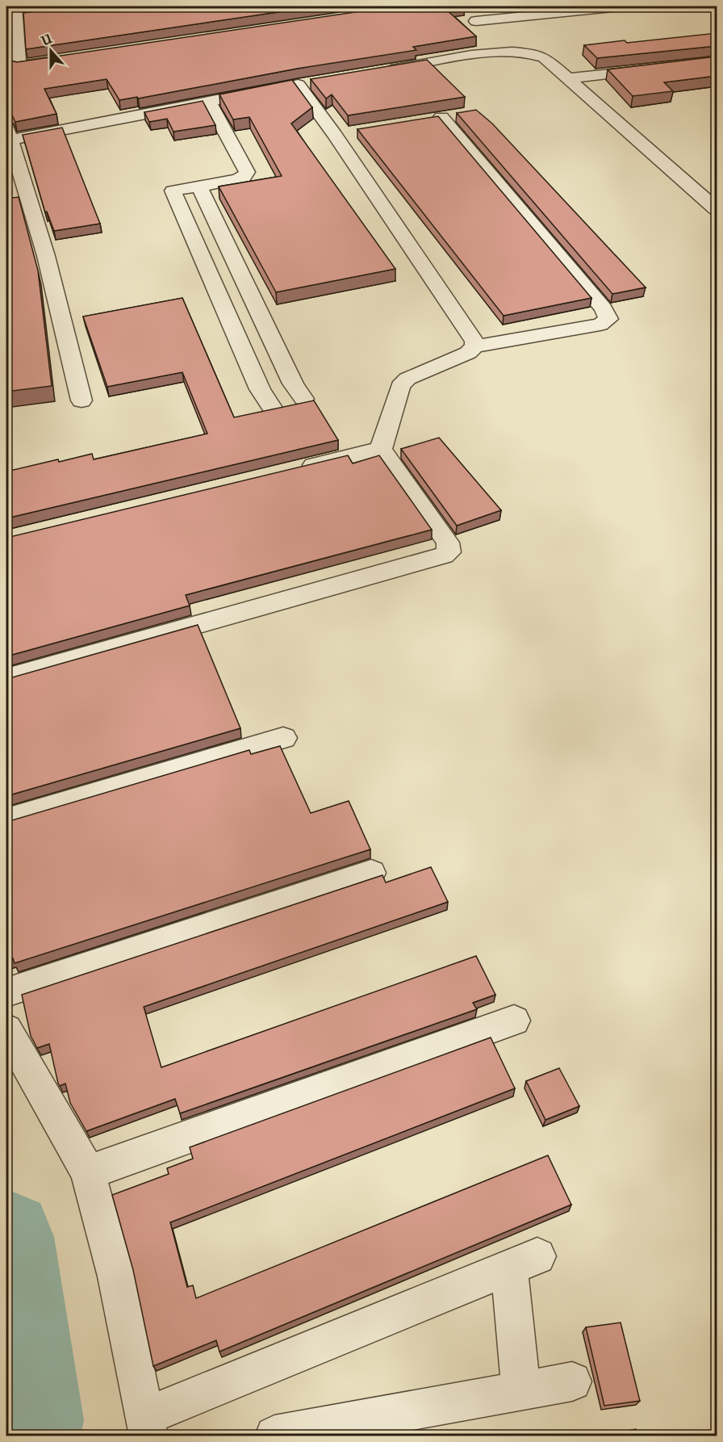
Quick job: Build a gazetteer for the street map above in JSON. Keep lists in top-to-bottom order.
{
  "north": "top"
}
